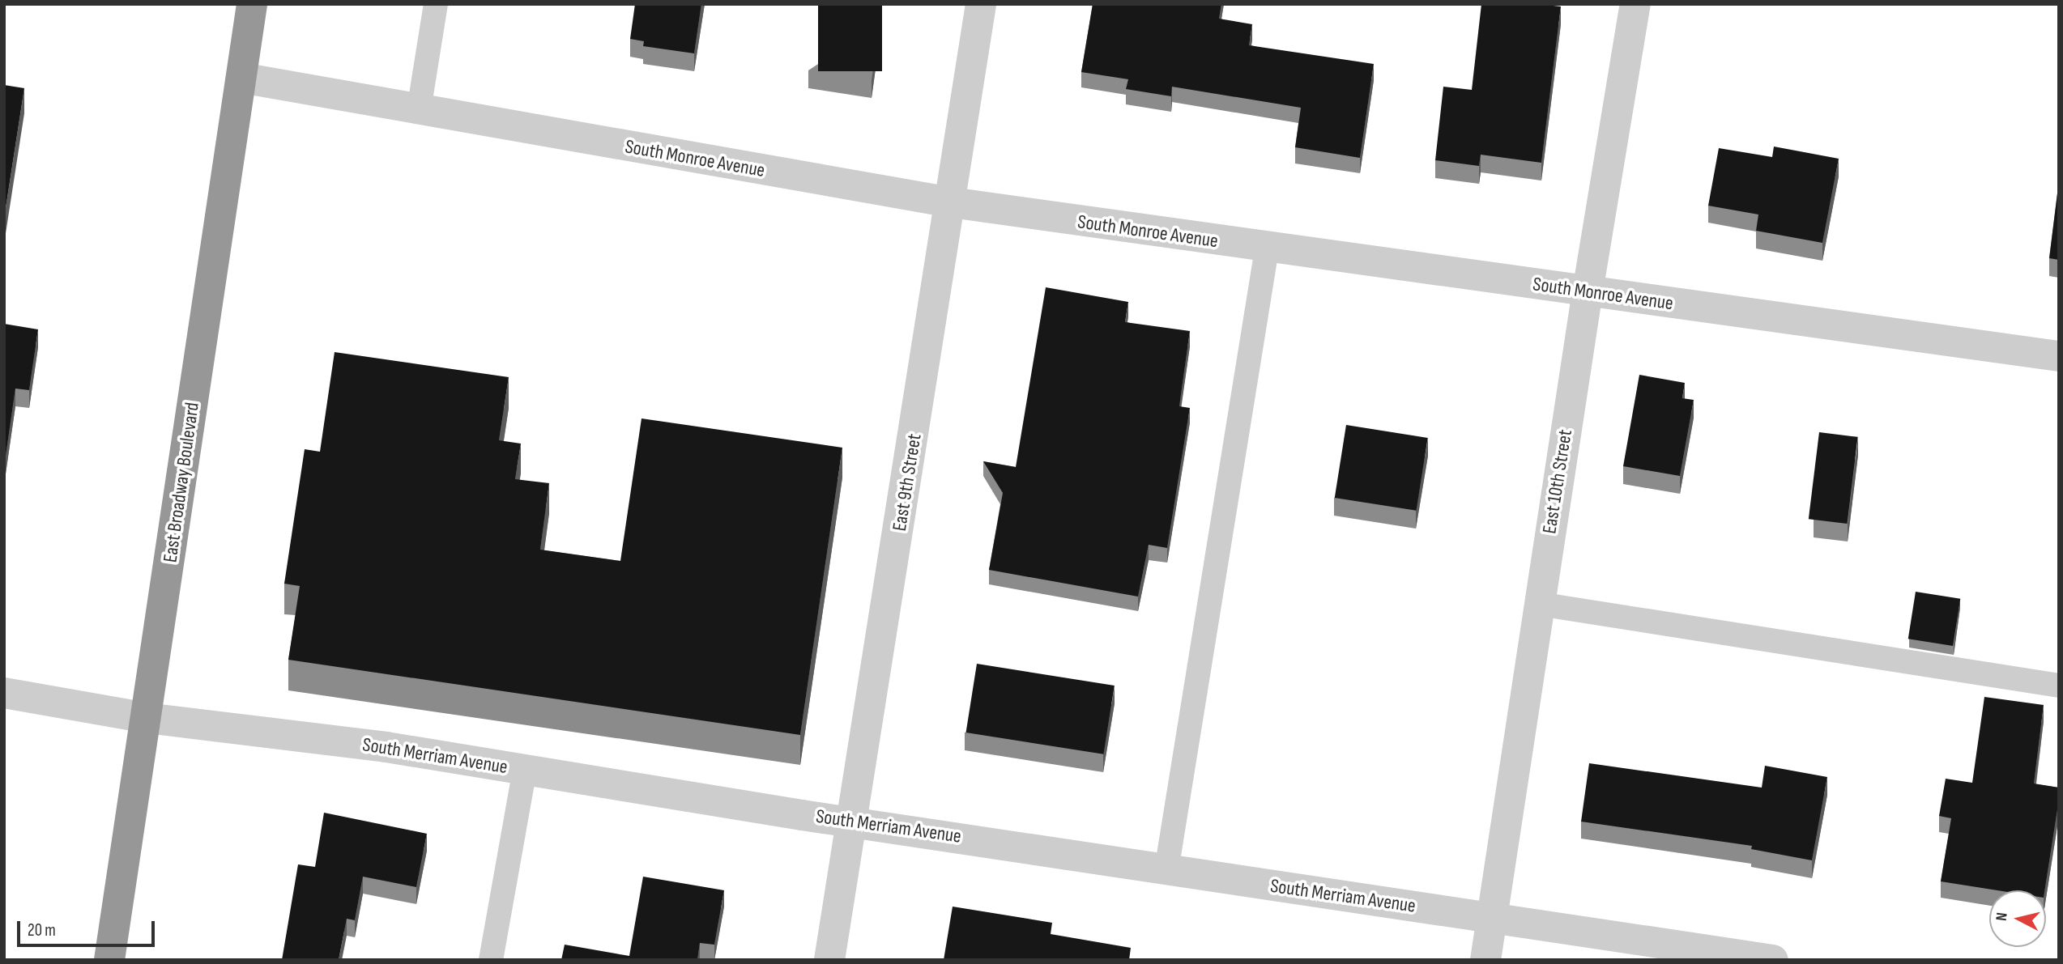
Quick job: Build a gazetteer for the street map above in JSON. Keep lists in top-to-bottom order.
{
  "streets": {
    "highway": ["East Broadway Boulevard"],
    "street": [
      "South Monroe Avenue",
      "East 10th Street",
      "East 9th Street",
      "South Merriam Avenue"
    ]
  },
  "crossings": [
    ["South Monroe Avenue", "East 10th Street"],
    ["South Monroe Avenue", "East Broadway Boulevard"],
    ["South Monroe Avenue", "East 9th Street"],
    ["East 10th Street", "South Merriam Avenue"],
    ["East Broadway Boulevard", "South Merriam Avenue"],
    ["East 9th Street", "South Merriam Avenue"]
  ],
  "scale_bar": "20 m",
  "north": "left"
}
